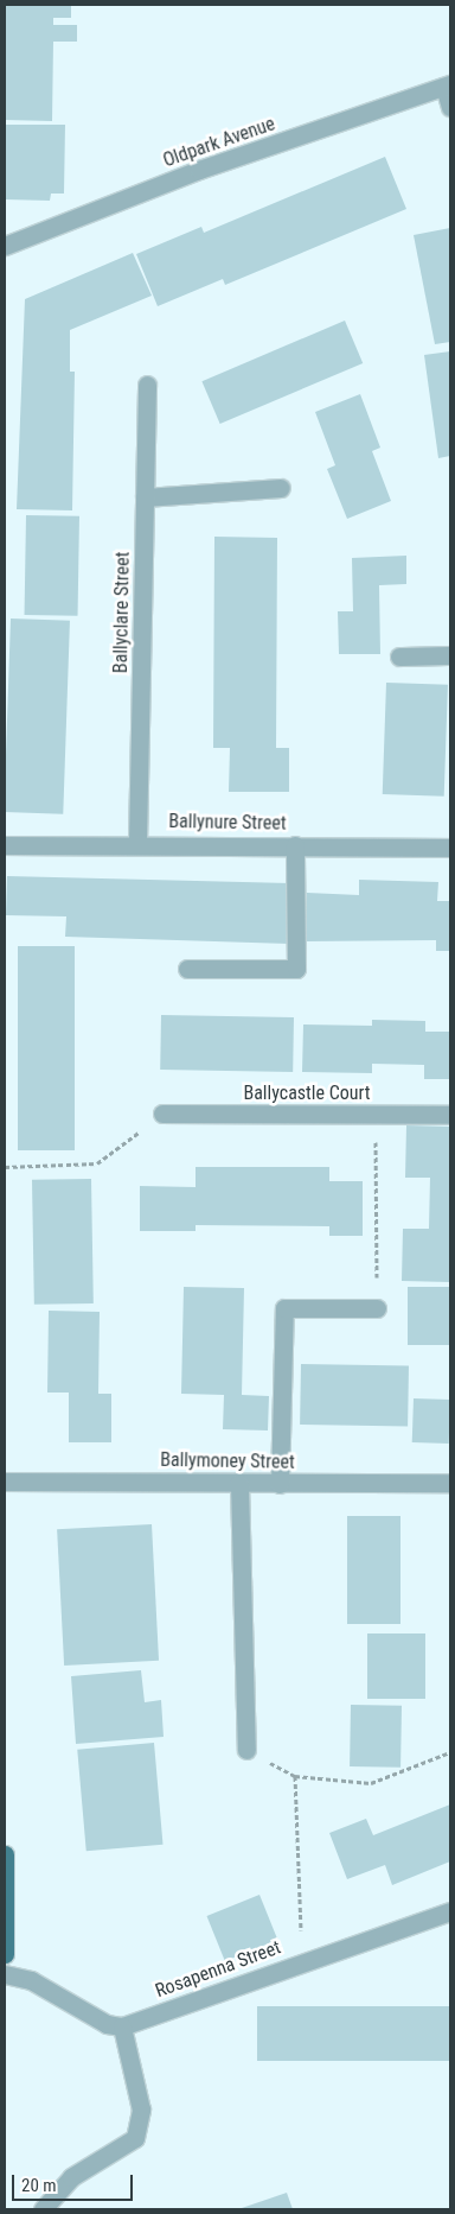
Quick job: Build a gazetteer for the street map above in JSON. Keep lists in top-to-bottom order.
{
  "streets": {
    "street": [
      "Oldpark Avenue",
      "Ballyclare Street",
      "Ballynure Street",
      "Ballycastle Court",
      "Ballymoney Street",
      "Rosapenna Street"
    ]
  },
  "crossings": [
    ["Ballyclare Street", "Ballynure Street"]
  ],
  "scale_bar": "20 m"
}
